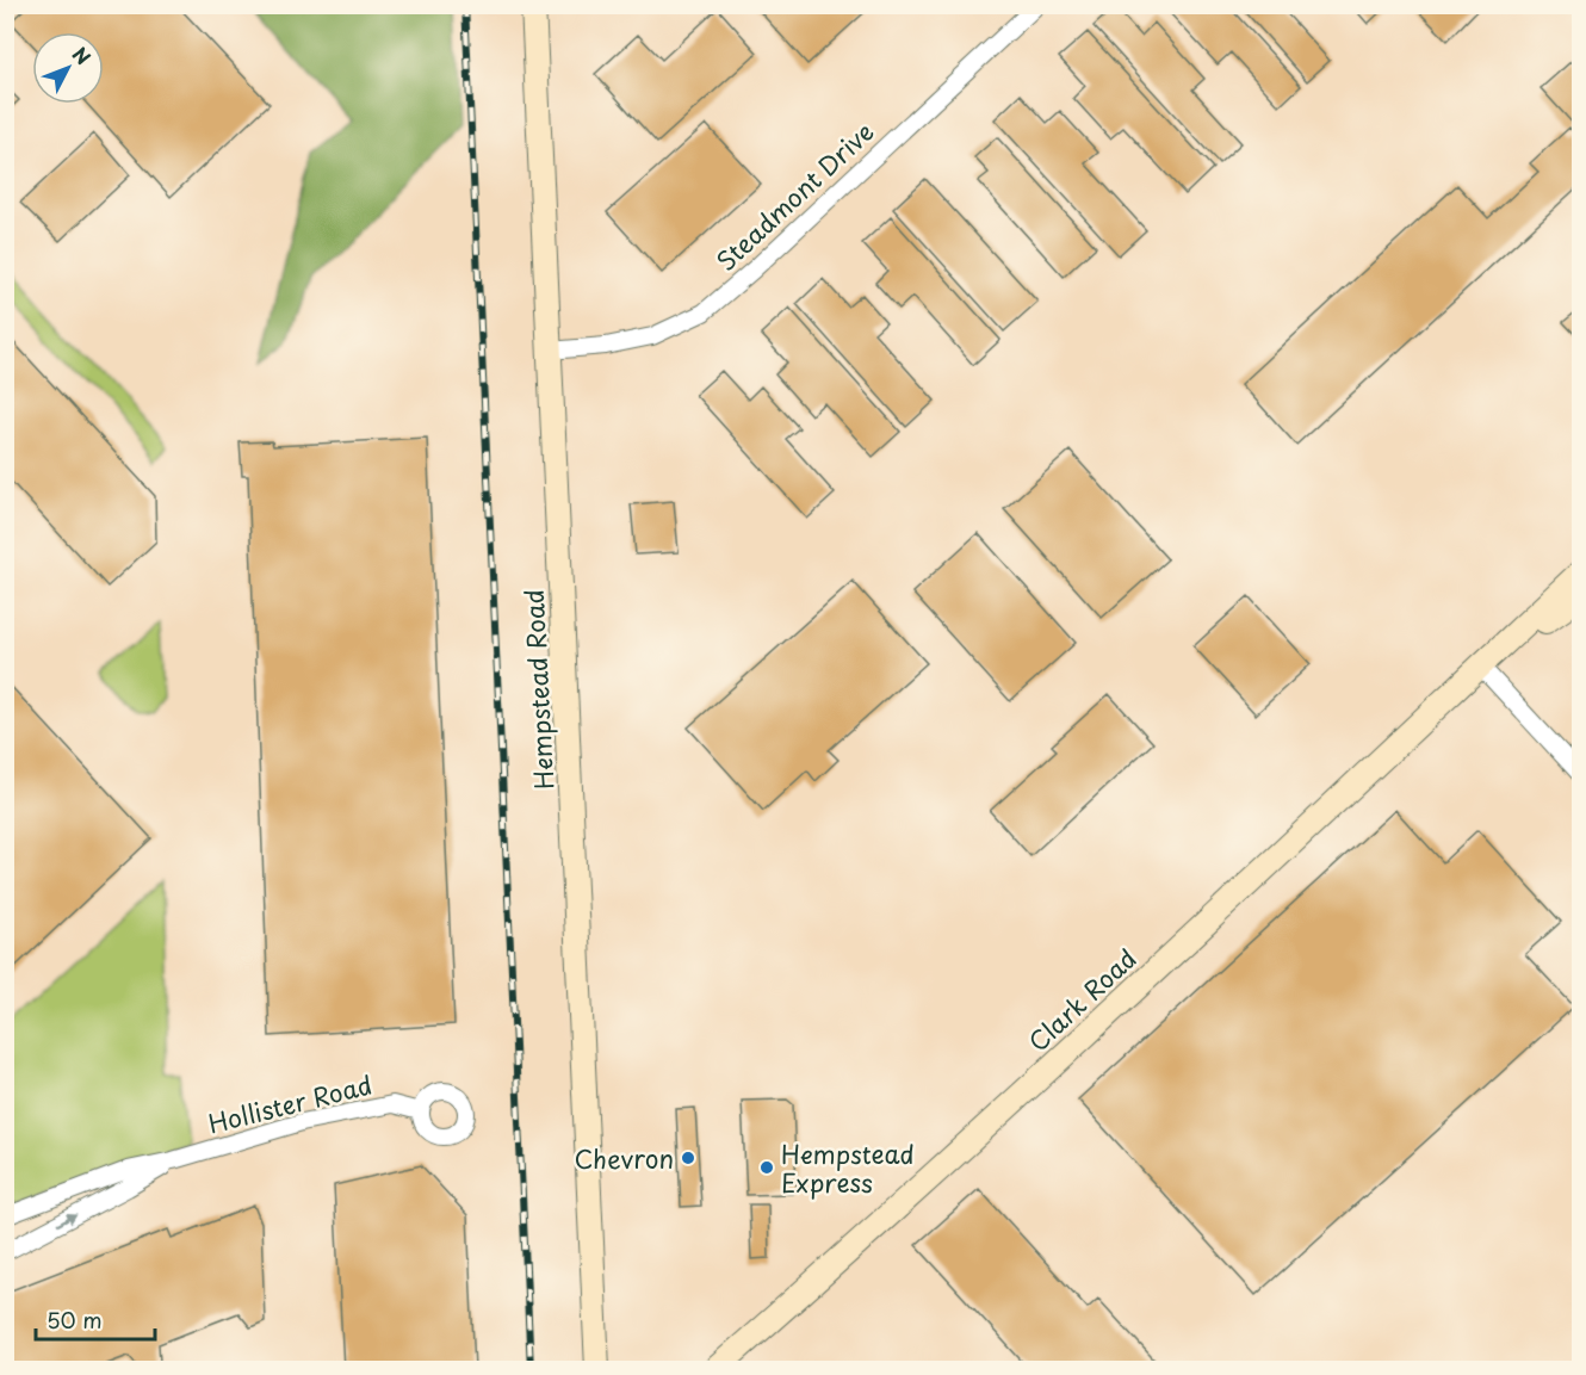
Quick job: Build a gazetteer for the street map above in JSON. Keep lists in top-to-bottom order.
{
  "streets": {
    "main road": ["Hempstead Road", "Clark Road"],
    "street": ["Steadmont Drive", "Hollister Road"]
  },
  "crossings": [
    ["Steadmont Drive", "Hempstead Road"]
  ],
  "places": ["Chevron", "Hempstead Express"],
  "scale_bar": "50 m",
  "north": "top right"
}
